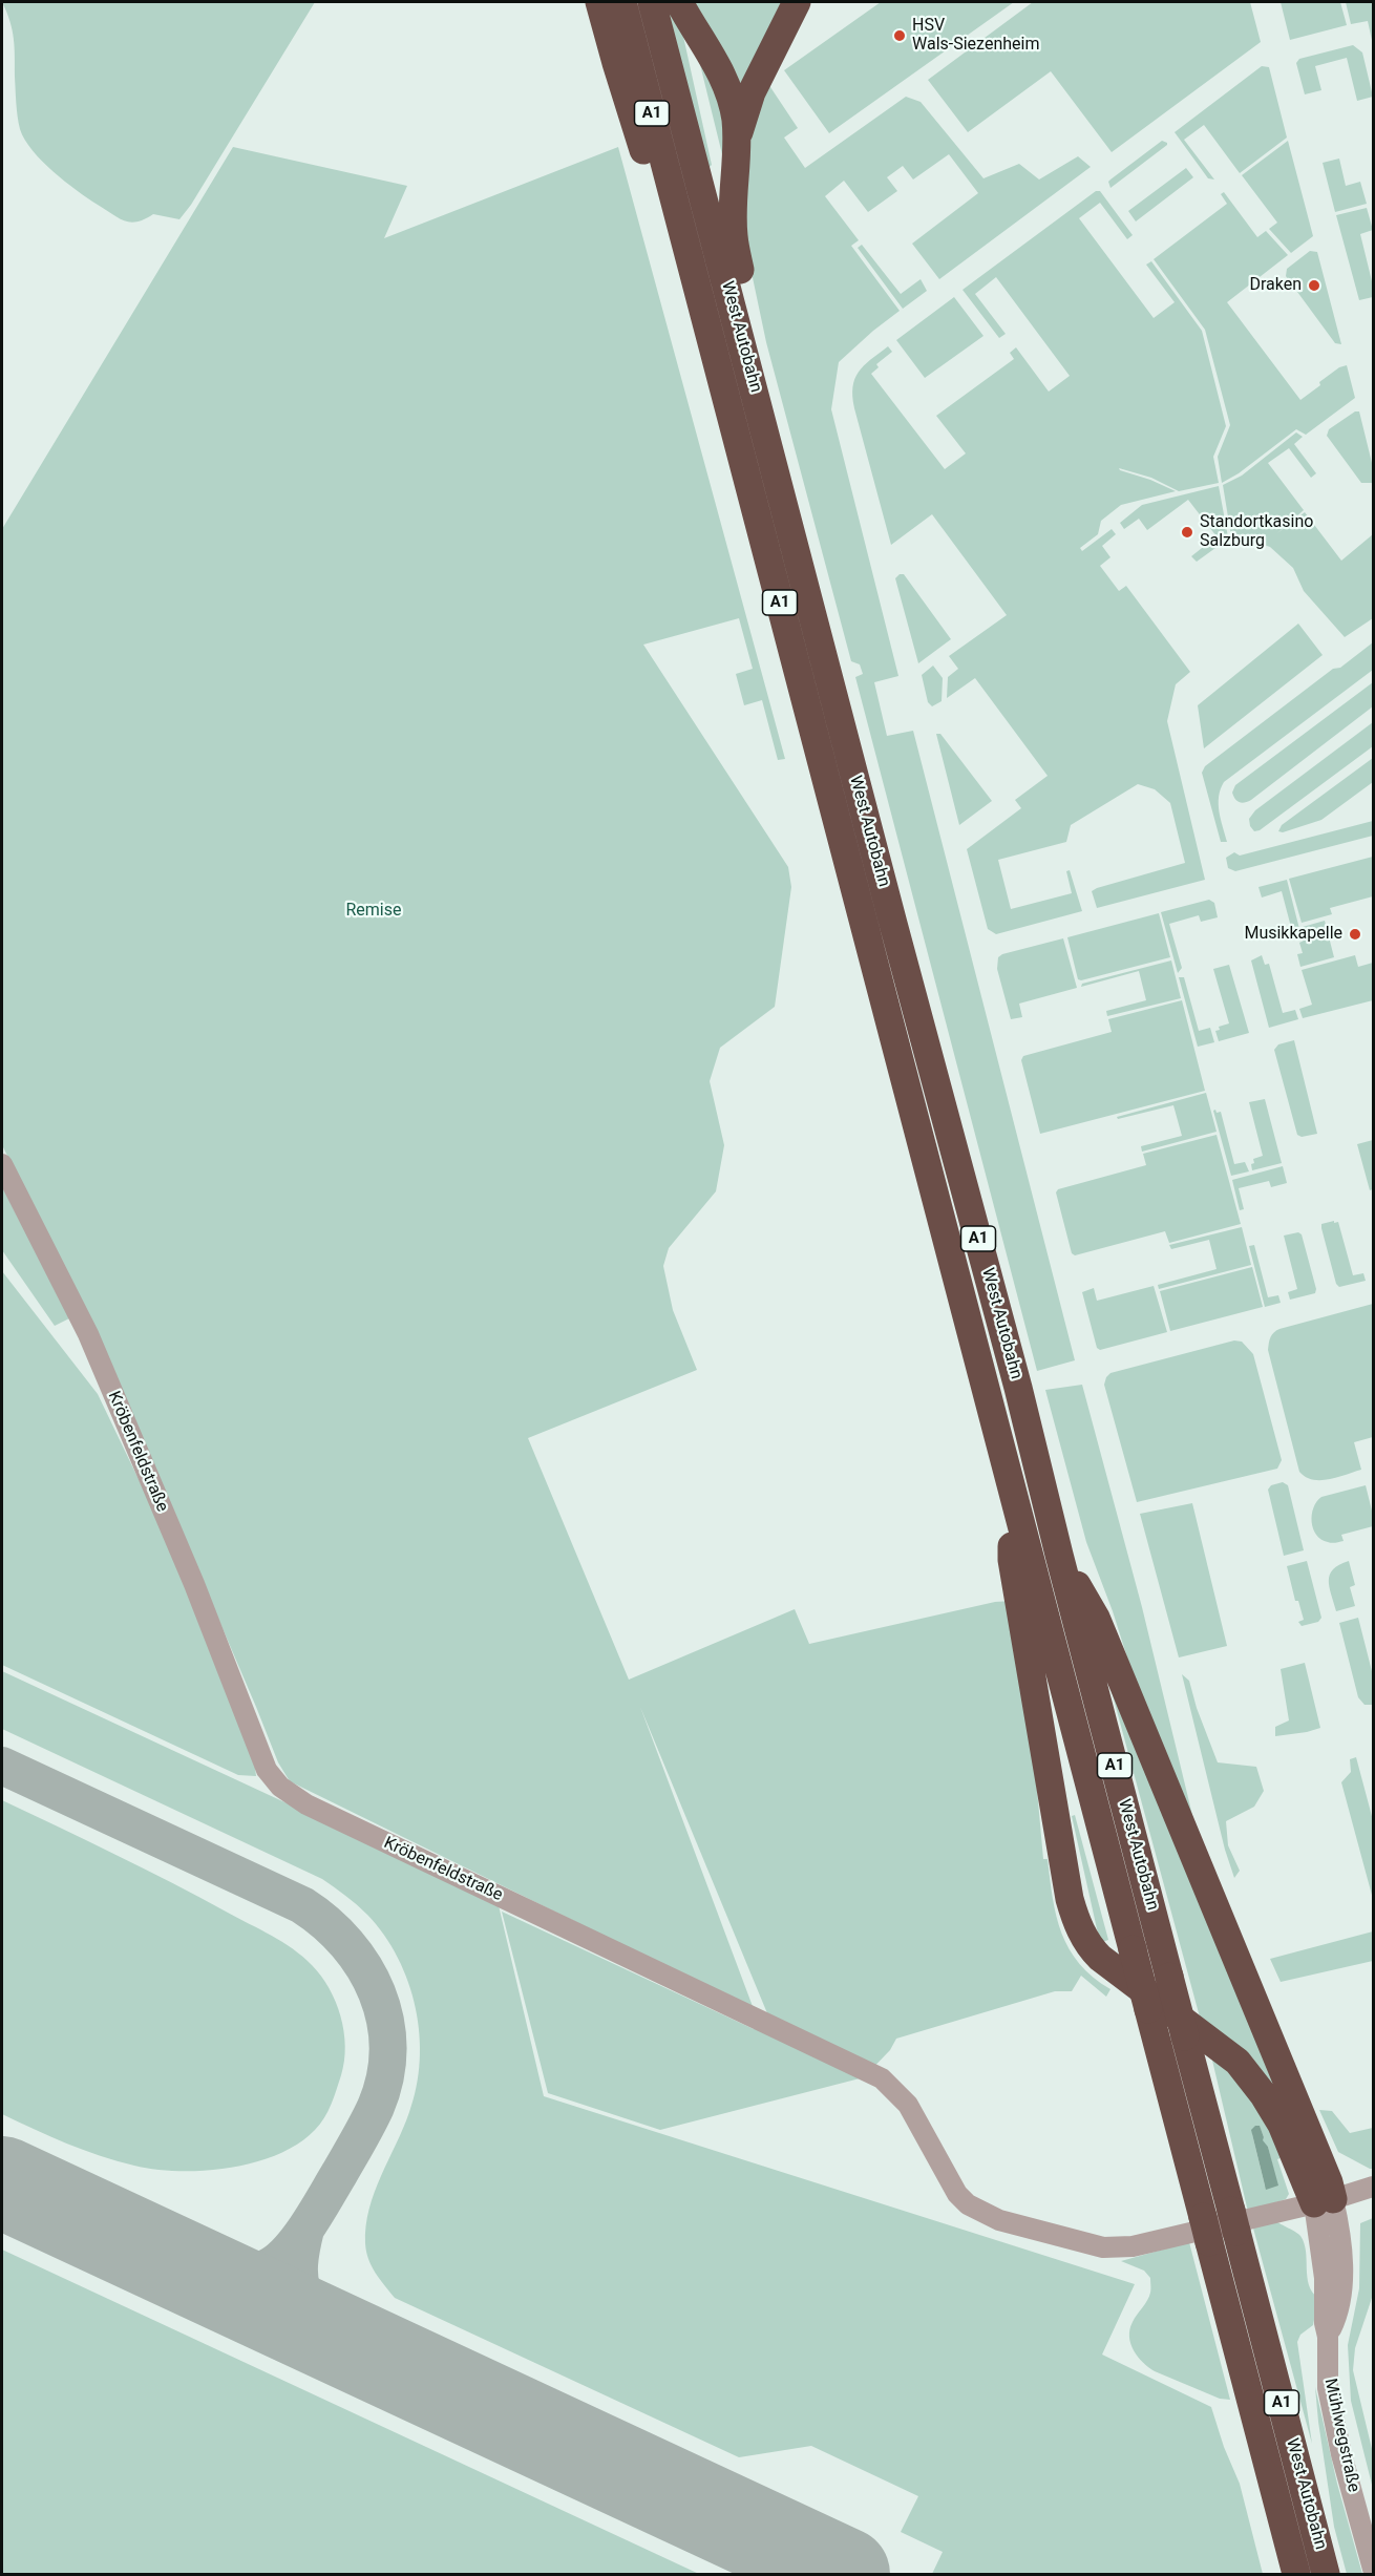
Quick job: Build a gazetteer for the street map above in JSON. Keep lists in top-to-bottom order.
{
  "streets": {
    "highway": ["A1", "West Autobahn"],
    "street": ["Kröbenfeldstraße", "Mühlwegstraße"]
  },
  "crossings": [
    ["West Autobahn", "Kröbenfeldstraße"]
  ],
  "parks": ["Remise"],
  "places": [
    "HSV Wals-Siezenheim",
    "Draken",
    "Standortkasino Salzburg",
    "Musikkapelle"
  ]
}
